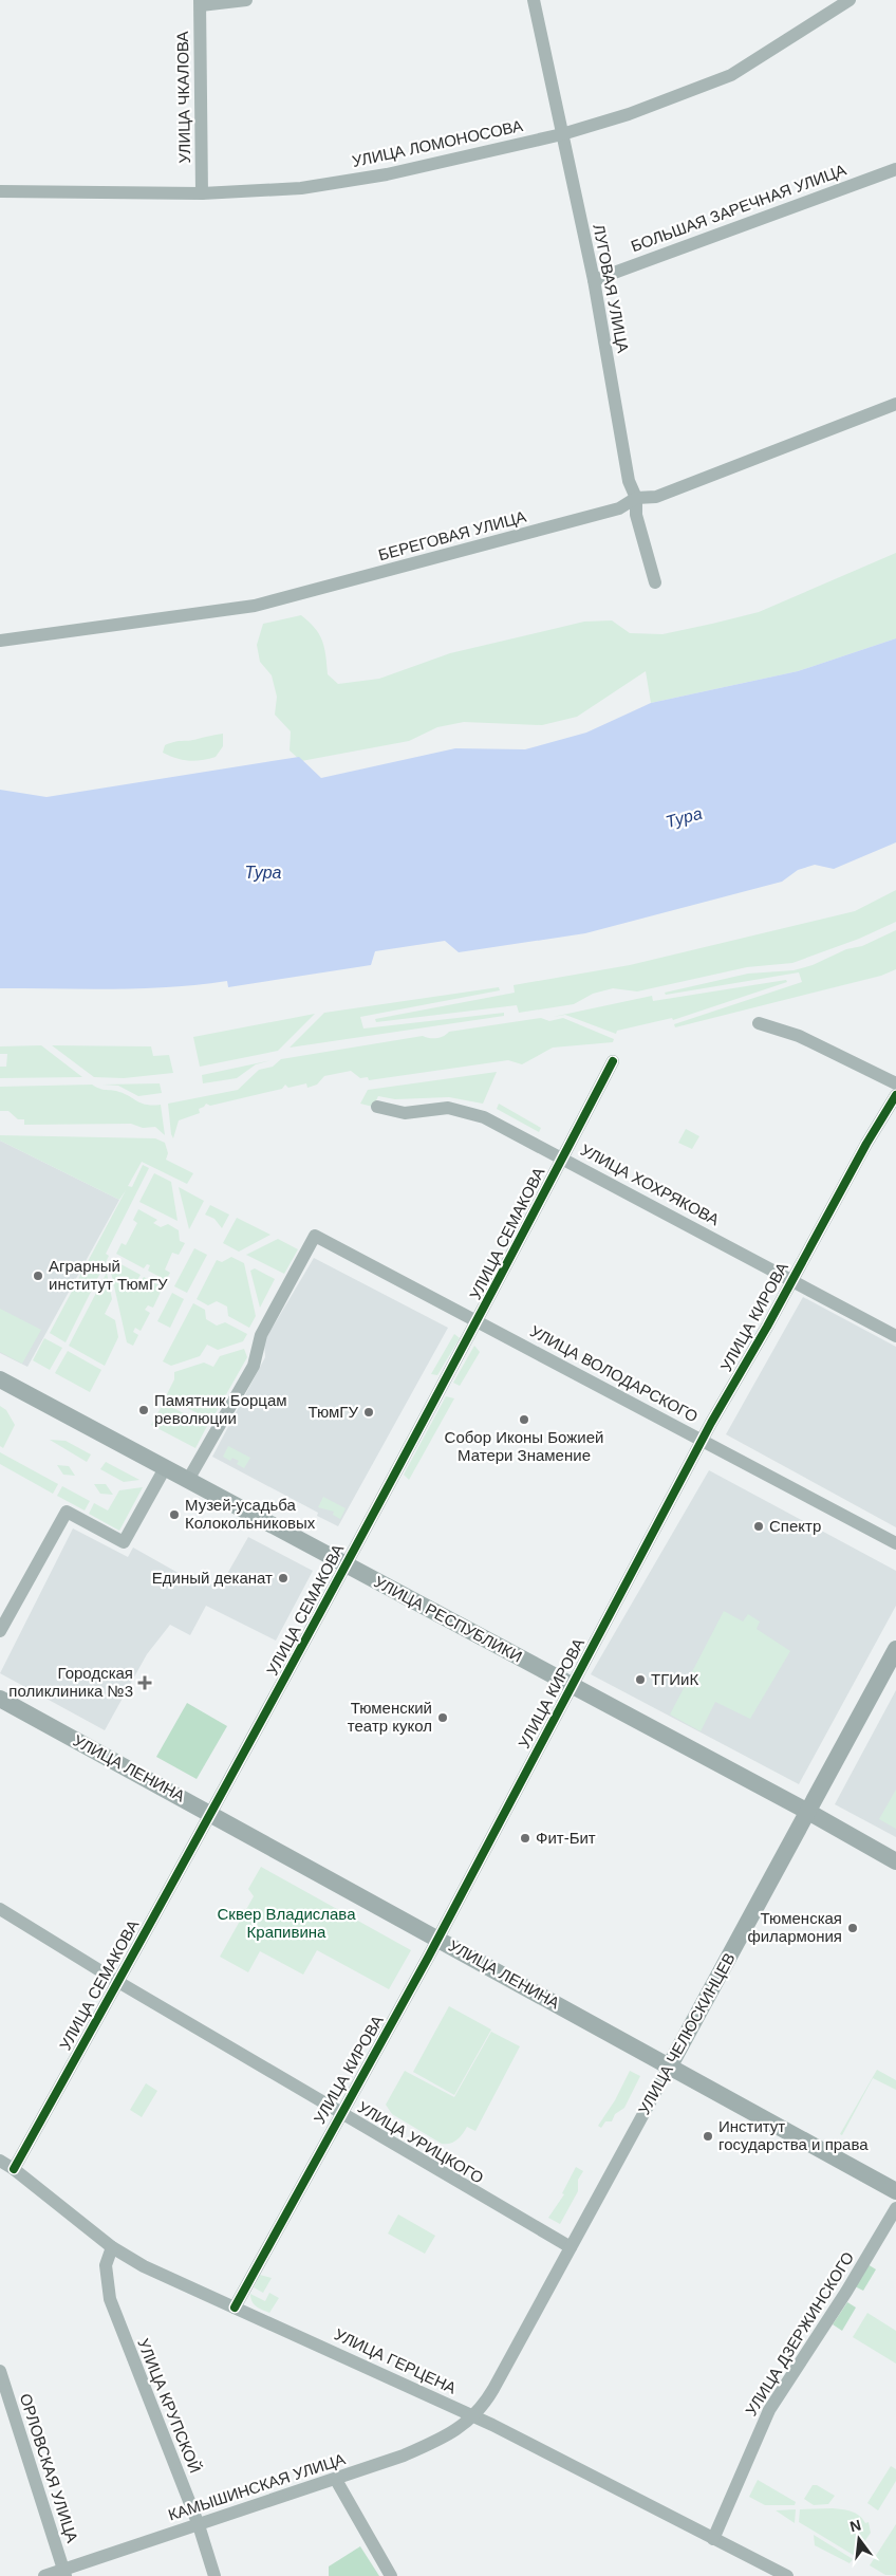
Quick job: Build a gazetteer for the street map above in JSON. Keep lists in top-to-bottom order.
{
  "streets": {
    "main road": ["УЛИЦА РЕСПУБЛИКИ", "УЛИЦА ЛЕНИНА", "УЛИЦА ЧЕЛЮСКИНЦЕВ"],
    "street": [
      "УЛИЦА ЧКАЛОВА",
      "УЛИЦА ЛОМОНОСОВА",
      "БОЛЬШАЯ ЗАРЕЧНАЯ УЛИЦА",
      "ЛУГОВАЯ УЛИЦА",
      "БЕРЕГОВАЯ УЛИЦА",
      "УЛИЦА ХОХРЯКОВА",
      "УЛИЦА СЕМАКОВА",
      "УЛИЦА КИРОВА",
      "УЛИЦА ВОЛОДАРСКОГО",
      "УЛИЦА УРИЦКОГО",
      "УЛИЦА ДЗЕРЖИНСКОГО",
      "УЛИЦА ГЕРЦЕНА",
      "УЛИЦА КРУПСКОЙ",
      "ОРЛОВСКАЯ УЛИЦА",
      "КАМЫШИНСКАЯ УЛИЦА"
    ]
  },
  "crossings": [
    ["УЛИЦА ЧКАЛОВА", "УЛИЦА ЛОМОНОСОВА"],
    ["УЛИЦА ЛОМОНОСОВА", "ЛУГОВАЯ УЛИЦА"],
    ["БОЛЬШАЯ ЗАРЕЧНАЯ УЛИЦА", "ЛУГОВАЯ УЛИЦА"],
    ["ЛУГОВАЯ УЛИЦА", "БЕРЕГОВАЯ УЛИЦА"],
    ["УЛИЦА ХОХРЯКОВА", "УЛИЦА СЕМАКОВА"],
    ["УЛИЦА ХОХРЯКОВА", "УЛИЦА КИРОВА"],
    ["УЛИЦА СЕМАКОВА", "УЛИЦА ВОЛОДАРСКОГО"],
    ["УЛИЦА СЕМАКОВА", "УЛИЦА РЕСПУБЛИКИ"],
    ["УЛИЦА СЕМАКОВА", "УЛИЦА ЛЕНИНА"],
    ["УЛИЦА СЕМАКОВА", "УЛИЦА УРИЦКОГО"],
    ["УЛИЦА СЕМАКОВА", "УЛИЦА ГЕРЦЕНА"],
    ["УЛИЦА КИРОВА", "УЛИЦА ВОЛОДАРСКОГО"],
    ["УЛИЦА КИРОВА", "УЛИЦА РЕСПУБЛИКИ"],
    ["УЛИЦА КИРОВА", "УЛИЦА ЛЕНИНА"],
    ["УЛИЦА КИРОВА", "УЛИЦА УРИЦКОГО"],
    ["УЛИЦА КИРОВА", "УЛИЦА ГЕРЦЕНА"],
    ["УЛИЦА ВОЛОДАРСКОГО", "УЛИЦА РЕСПУБЛИКИ"],
    ["УЛИЦА РЕСПУБЛИКИ", "УЛИЦА ЧЕЛЮСКИНЦЕВ"],
    ["УЛИЦА ЛЕНИНА", "УЛИЦА ЧЕЛЮСКИНЦЕВ"],
    ["УЛИЦА ЧЕЛЮСКИНЦЕВ", "УЛИЦА УРИЦКОГО"],
    ["УЛИЦА ЧЕЛЮСКИНЦЕВ", "УЛИЦА ГЕРЦЕНА"],
    ["УЛИЦА ЧЕЛЮСКИНЦЕВ", "КАМЫШИНСКАЯ УЛИЦА"],
    ["УЛИЦА ДЗЕРЖИНСКОГО", "УЛИЦА ГЕРЦЕНА"],
    ["УЛИЦА ГЕРЦЕНА", "УЛИЦА КРУПСКОЙ"],
    ["УЛИЦА ГЕРЦЕНА", "КАМЫШИНСКАЯ УЛИЦА"],
    ["УЛИЦА КРУПСКОЙ", "КАМЫШИНСКАЯ УЛИЦА"],
    ["ОРЛОВСКАЯ УЛИЦА", "КАМЫШИНСКАЯ УЛИЦА"]
  ],
  "water": ["Тура"],
  "parks": ["Сквер Владислава Крапивина"],
  "places": {
    "other": [
      "Аграрный институт ТюмГУ",
      "Памятник Борцам революции",
      "ТюмГУ",
      "Собор Иконы Божией Матери Знамение",
      "Музей-усадьба Колокольниковых",
      "Спектр",
      "Единый деканат",
      "ТГИиК",
      "Тюменский театр кукол",
      "Фит-Бит",
      "Тюменская филармония",
      "Институт государства и права"
    ],
    "health": ["Городская поликлиника №3"]
  },
  "north": "top"
}
